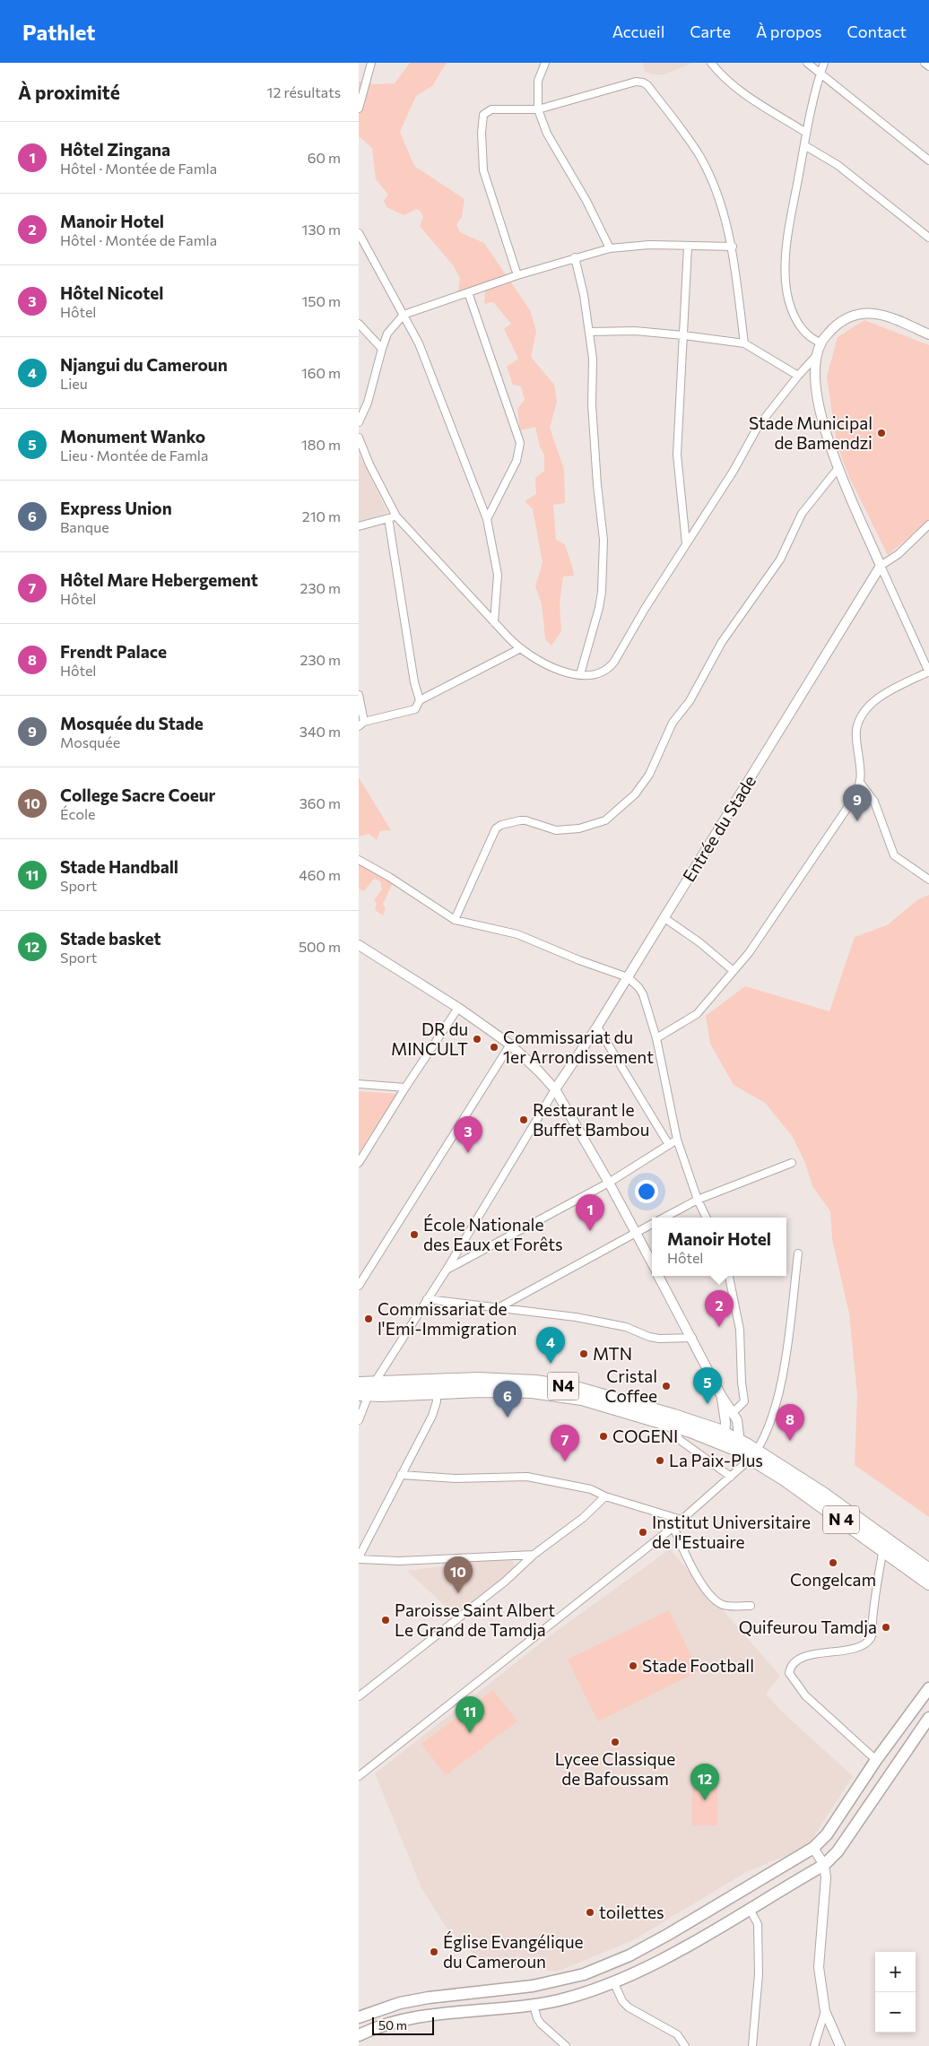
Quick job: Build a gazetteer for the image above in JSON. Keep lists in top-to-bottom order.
{
  "streets": {
    "highway": ["N4", "N 4"],
    "street": ["Entrée du Stade"]
  },
  "crossings": [
    ["N4", "N 4"]
  ],
  "places": [
    "Stade Municipal de Bamendzi",
    "DR du MINCULT",
    "Commissariat du 1er Arrondissement",
    "Restaurant le Buffet Bambou",
    "École Nationale des Eaux et Forêts",
    "Commissariat de l'Emi-Immigration",
    "MTN",
    "Cristal Coffee",
    "COGENI",
    "La Paix-Plus",
    "Institut Universitaire de l'Estuaire",
    "Congelcam",
    "Paroisse Saint Albert Le Grand de Tamdja",
    "Quifeurou Tamdja",
    "Stade Football",
    "Lycee Classique de Bafoussam",
    "toilettes",
    "Église Evangélique du Cameroun"
  ],
  "scale_bar": "50 m",
  "page": {
    "header": "Pathlet",
    "nav": [
      "Accueil",
      "Carte",
      "À propos",
      "Contact"
    ],
    "heading": ["À proximité", "12 résultats"],
    "list": [
      {
        "mark": "1",
        "name": "Hôtel Zingana",
        "note": "Hôtel · Montée de Famla",
        "value": "60 m"
      },
      {
        "mark": "2",
        "name": "Manoir Hotel",
        "note": "Hôtel · Montée de Famla",
        "value": "130 m"
      },
      {
        "mark": "3",
        "name": "Hôtel Nicotel",
        "note": "Hôtel",
        "value": "150 m"
      },
      {
        "mark": "4",
        "name": "Njangui du Cameroun",
        "note": "Lieu",
        "value": "160 m"
      },
      {
        "mark": "5",
        "name": "Monument Wanko",
        "note": "Lieu · Montée de Famla",
        "value": "180 m"
      },
      {
        "mark": "6",
        "name": "Express Union",
        "note": "Banque",
        "value": "210 m"
      },
      {
        "mark": "7",
        "name": "Hôtel Mare Hebergement",
        "note": "Hôtel",
        "value": "230 m"
      },
      {
        "mark": "8",
        "name": "Frendt Palace",
        "note": "Hôtel",
        "value": "230 m"
      },
      {
        "mark": "9",
        "name": "Mosquée du Stade",
        "note": "Mosquée",
        "value": "340 m"
      },
      {
        "mark": "10",
        "name": "College Sacre Coeur",
        "note": "École",
        "value": "360 m"
      },
      {
        "mark": "11",
        "name": "Stade Handball",
        "note": "Sport",
        "value": "460 m"
      },
      {
        "mark": "12",
        "name": "Stade basket",
        "note": "Sport",
        "value": "500 m"
      }
    ],
    "pins": [
      "9",
      "3",
      "1",
      "2",
      "4",
      "5",
      "6",
      "8",
      "7",
      "10",
      "11",
      "12"
    ],
    "popup": ["Manoir Hotel", "Hôtel"],
    "map_buttons": ["+", "−"],
    "scale": "50 m"
  }
}
